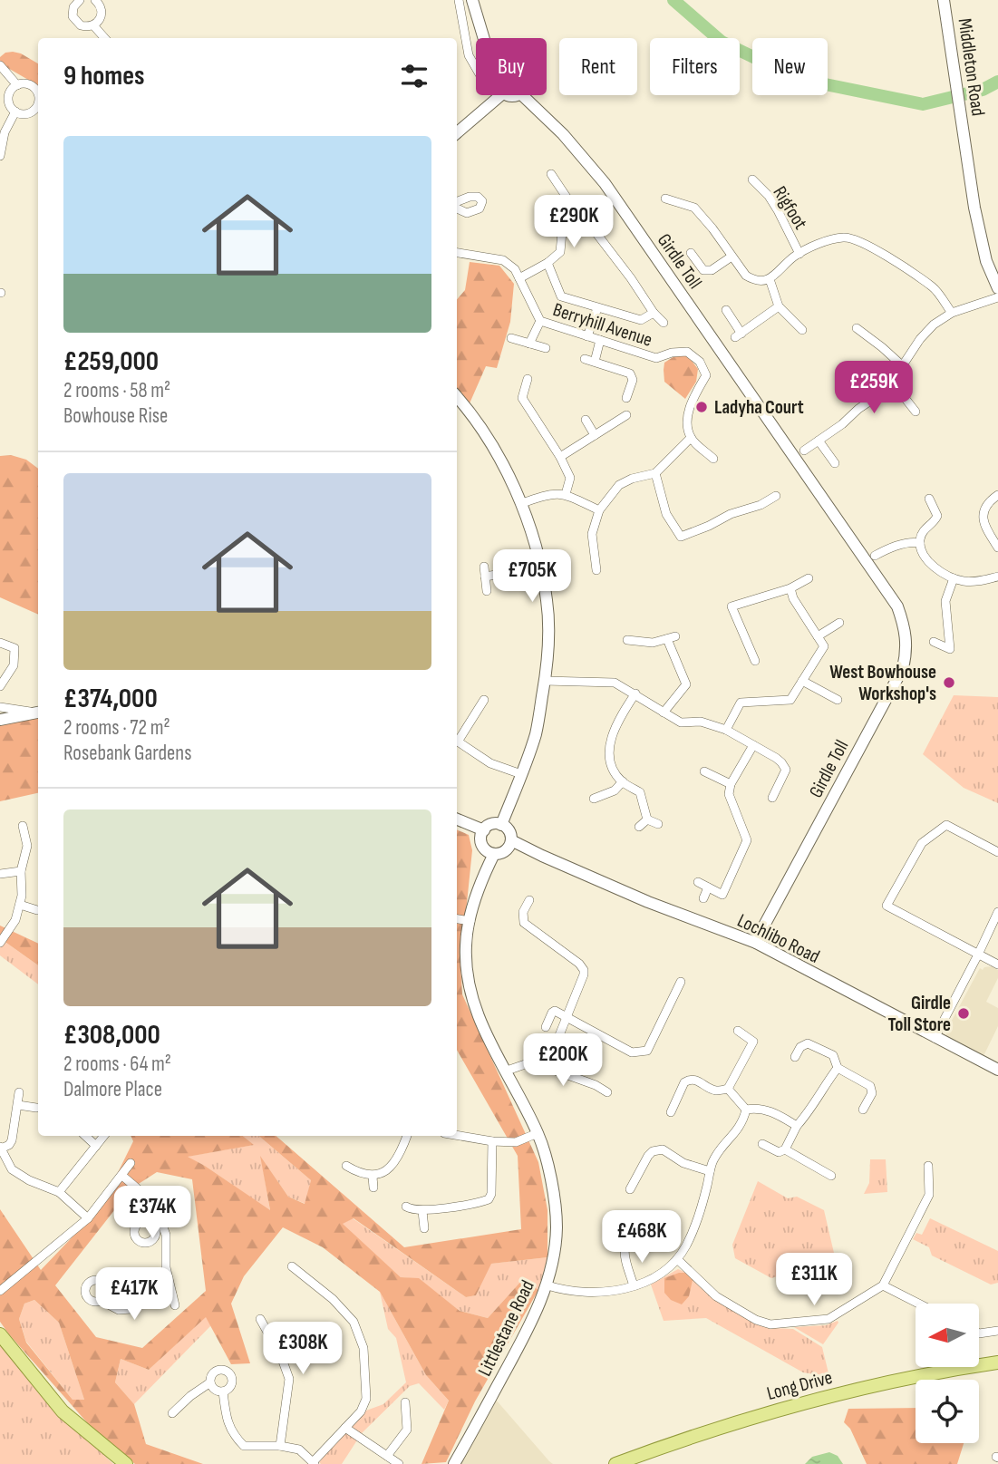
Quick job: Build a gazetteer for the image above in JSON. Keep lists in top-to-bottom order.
{
  "streets": {
    "main road": ["Long Drive"],
    "street": [
      "Middleton Road",
      "Rigfoot",
      "Girdle Toll",
      "Berryhill Avenue",
      "Lochlibo Road",
      "Littlestane Road"
    ]
  },
  "crossings": [
    ["Girdle Toll", "Lochlibo Road"],
    ["Lochlibo Road", "Littlestane Road"]
  ],
  "places": ["Ladyha Court", "West Bowhouse Workshop's", "Girdle Toll Store"],
  "north": "left",
  "page": {
    "chip": [
      "Buy",
      "Rent",
      "Filters",
      "New"
    ],
    "heading": "9 homes",
    "list": [
      {
        "name": "£259,000",
        "note": "2 rooms · 58 m² · Bowhouse Rise"
      },
      {
        "name": "£374,000",
        "note": "2 rooms · 72 m² · Rosebank Gardens"
      },
      {
        "name": "£308,000",
        "note": "2 rooms · 64 m² · Dalmore Place"
      }
    ],
    "price": [
      "£290K",
      "£259K",
      "£705K",
      "£200K",
      "£374K",
      "£468K",
      "£311K",
      "£417K",
      "£308K"
    ]
  }
}
